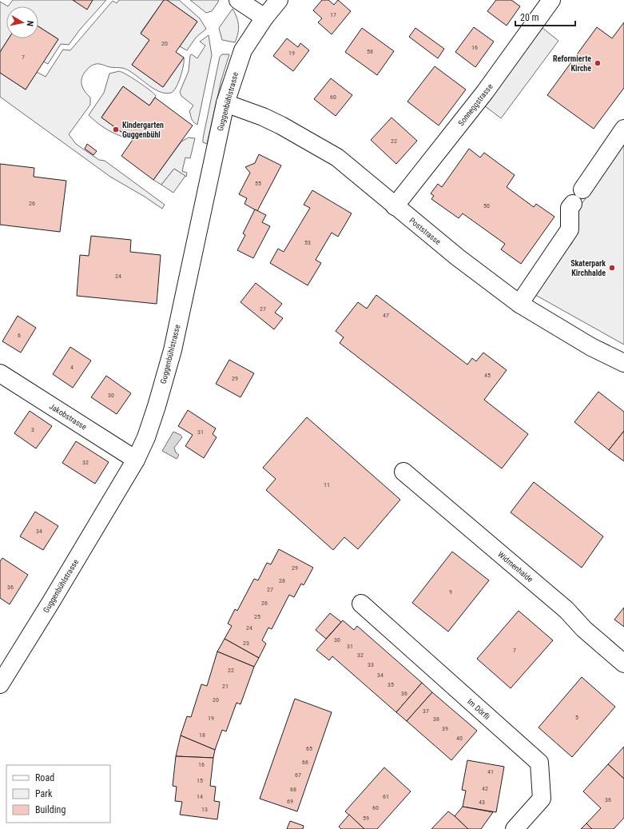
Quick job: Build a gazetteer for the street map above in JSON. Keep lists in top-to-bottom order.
{
  "streets": {
    "street": [
      "Guggenbühlstrasse",
      "Sonneggstrasse",
      "Poststrasse",
      "Jakobstrasse",
      "Widmenhalde",
      "Im Dörfli"
    ]
  },
  "crossings": [
    ["Guggenbühlstrasse", "Poststrasse"],
    ["Guggenbühlstrasse", "Jakobstrasse"],
    ["Sonneggstrasse", "Poststrasse"]
  ],
  "places": ["Reformierte Kirche", "Kindergarten Guggenbühl", "Skaterpark Kirchhalde"],
  "house_numbers": [
    "17",
    "20",
    "16",
    "58",
    "19",
    "7",
    "60",
    "22",
    "55",
    "26",
    "50",
    "53",
    "24",
    "27",
    "47",
    "6",
    "4",
    "45",
    "29",
    "30",
    "3",
    "31",
    "32",
    "11",
    "34",
    "29",
    "28",
    "36",
    "27",
    "9",
    "26",
    "25",
    "24",
    "30",
    "23",
    "31",
    "7",
    "32",
    "33",
    "22",
    "34",
    "35",
    "21",
    "36",
    "20",
    "37",
    "5",
    "19",
    "38",
    "39",
    "18",
    "40",
    "65",
    "66",
    "16",
    "41",
    "67",
    "15",
    "42",
    "68",
    "14",
    "61",
    "36",
    "69",
    "43",
    "60",
    "13",
    "59"
  ],
  "legend": ["Road", "Park", "Building"],
  "scale_bar": "20 m",
  "north": "right"
}
